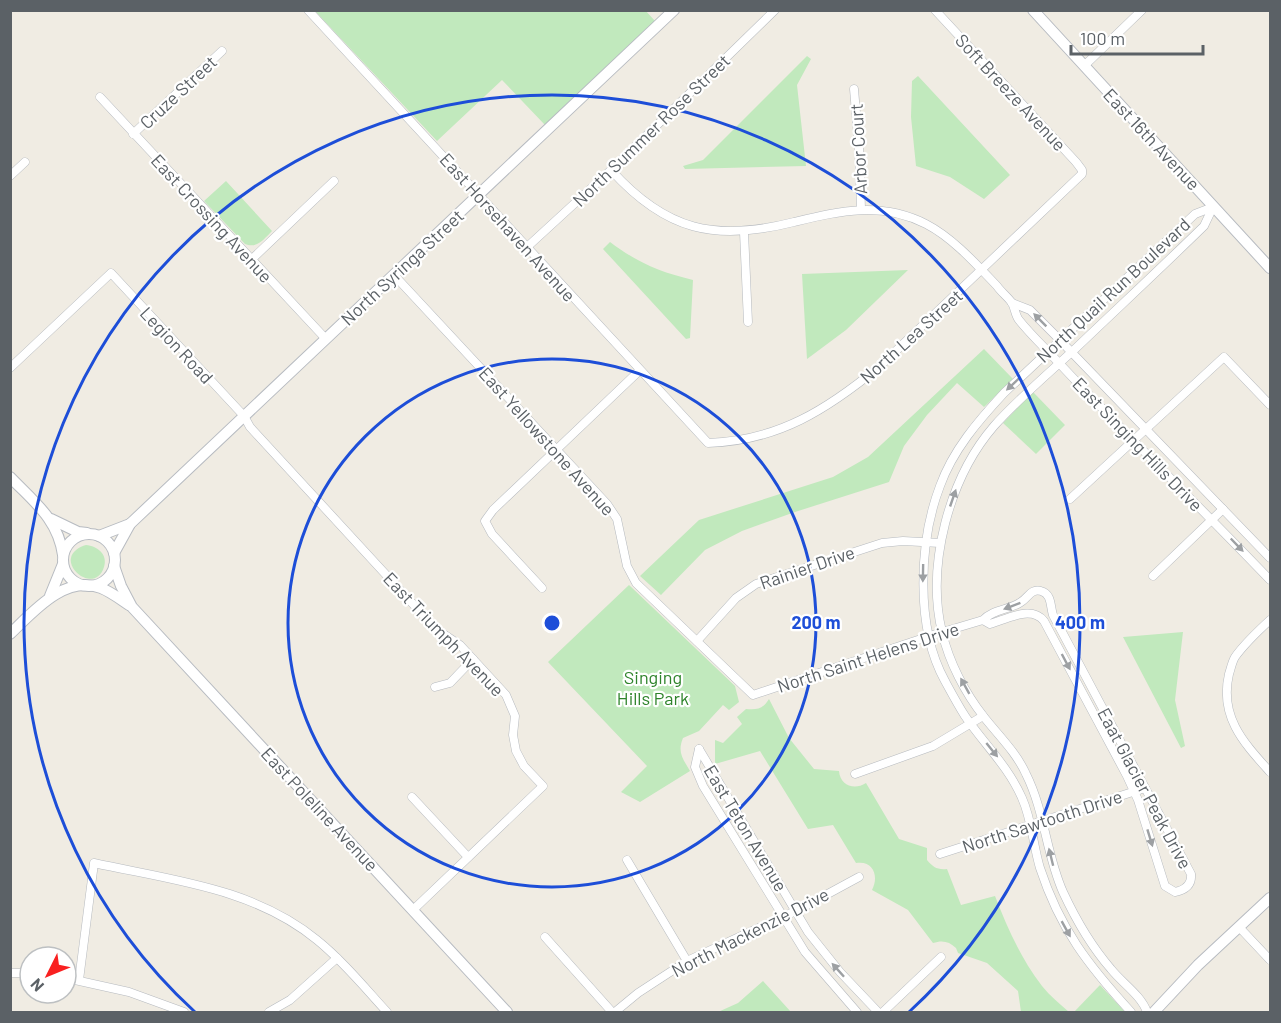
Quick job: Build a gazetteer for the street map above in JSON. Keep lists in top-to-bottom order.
{
  "streets": {
    "street": [
      "Cruze Street",
      "Soft Breeze Avenue",
      "North Summer Rose Street",
      "East 16th Avenue",
      "Arbor Court",
      "East Crossing Avenue",
      "East Horsehaven Avenue",
      "North Syringa Street",
      "North Quail Run Boulevard",
      "North Lea Street",
      "Legion Road",
      "East Yellowstone Avenue",
      "East Singing Hills Drive",
      "Rainier Drive",
      "East Triumph Avenue",
      "North Saint Helens Drive",
      "Eaat Glacier Peak Drive",
      "East Poleline Avenue",
      "North Sawtooth Drive",
      "East Teton Avenue",
      "North Mackenzie Drive"
    ]
  },
  "crossings": [
    ["Cruze Street", "East Crossing Avenue"],
    ["Soft Breeze Avenue", "North Lea Street"],
    ["North Summer Rose Street", "East Horsehaven Avenue"],
    ["North Summer Rose Street", "East Singing Hills Drive"],
    ["East 16th Avenue", "North Quail Run Boulevard"],
    ["Arbor Court", "East Singing Hills Drive"],
    ["East Crossing Avenue", "North Syringa Street"],
    ["East Horsehaven Avenue", "North Syringa Street"],
    ["East Horsehaven Avenue", "North Lea Street"],
    ["North Syringa Street", "Legion Road"],
    ["North Syringa Street", "East Yellowstone Avenue"],
    ["North Syringa Street", "East Triumph Avenue"],
    ["North Syringa Street", "East Poleline Avenue"],
    ["North Quail Run Boulevard", "East Singing Hills Drive"],
    ["North Quail Run Boulevard", "Rainier Drive"],
    ["North Quail Run Boulevard", "North Saint Helens Drive"],
    ["North Quail Run Boulevard", "North Sawtooth Drive"],
    ["North Lea Street", "East Singing Hills Drive"],
    ["Legion Road", "East Triumph Avenue"],
    ["East Yellowstone Avenue", "Rainier Drive"],
    ["East Yellowstone Avenue", "North Saint Helens Drive"],
    ["East Triumph Avenue", "East Poleline Avenue"],
    ["North Saint Helens Drive", "Eaat Glacier Peak Drive"],
    ["Eaat Glacier Peak Drive", "North Sawtooth Drive"],
    ["East Teton Avenue", "North Mackenzie Drive"]
  ],
  "parks": ["Singing Hills Park"],
  "scale_bar": "100 m",
  "north": "bottom left",
  "rings": ["200 m", "400 m"]
}
